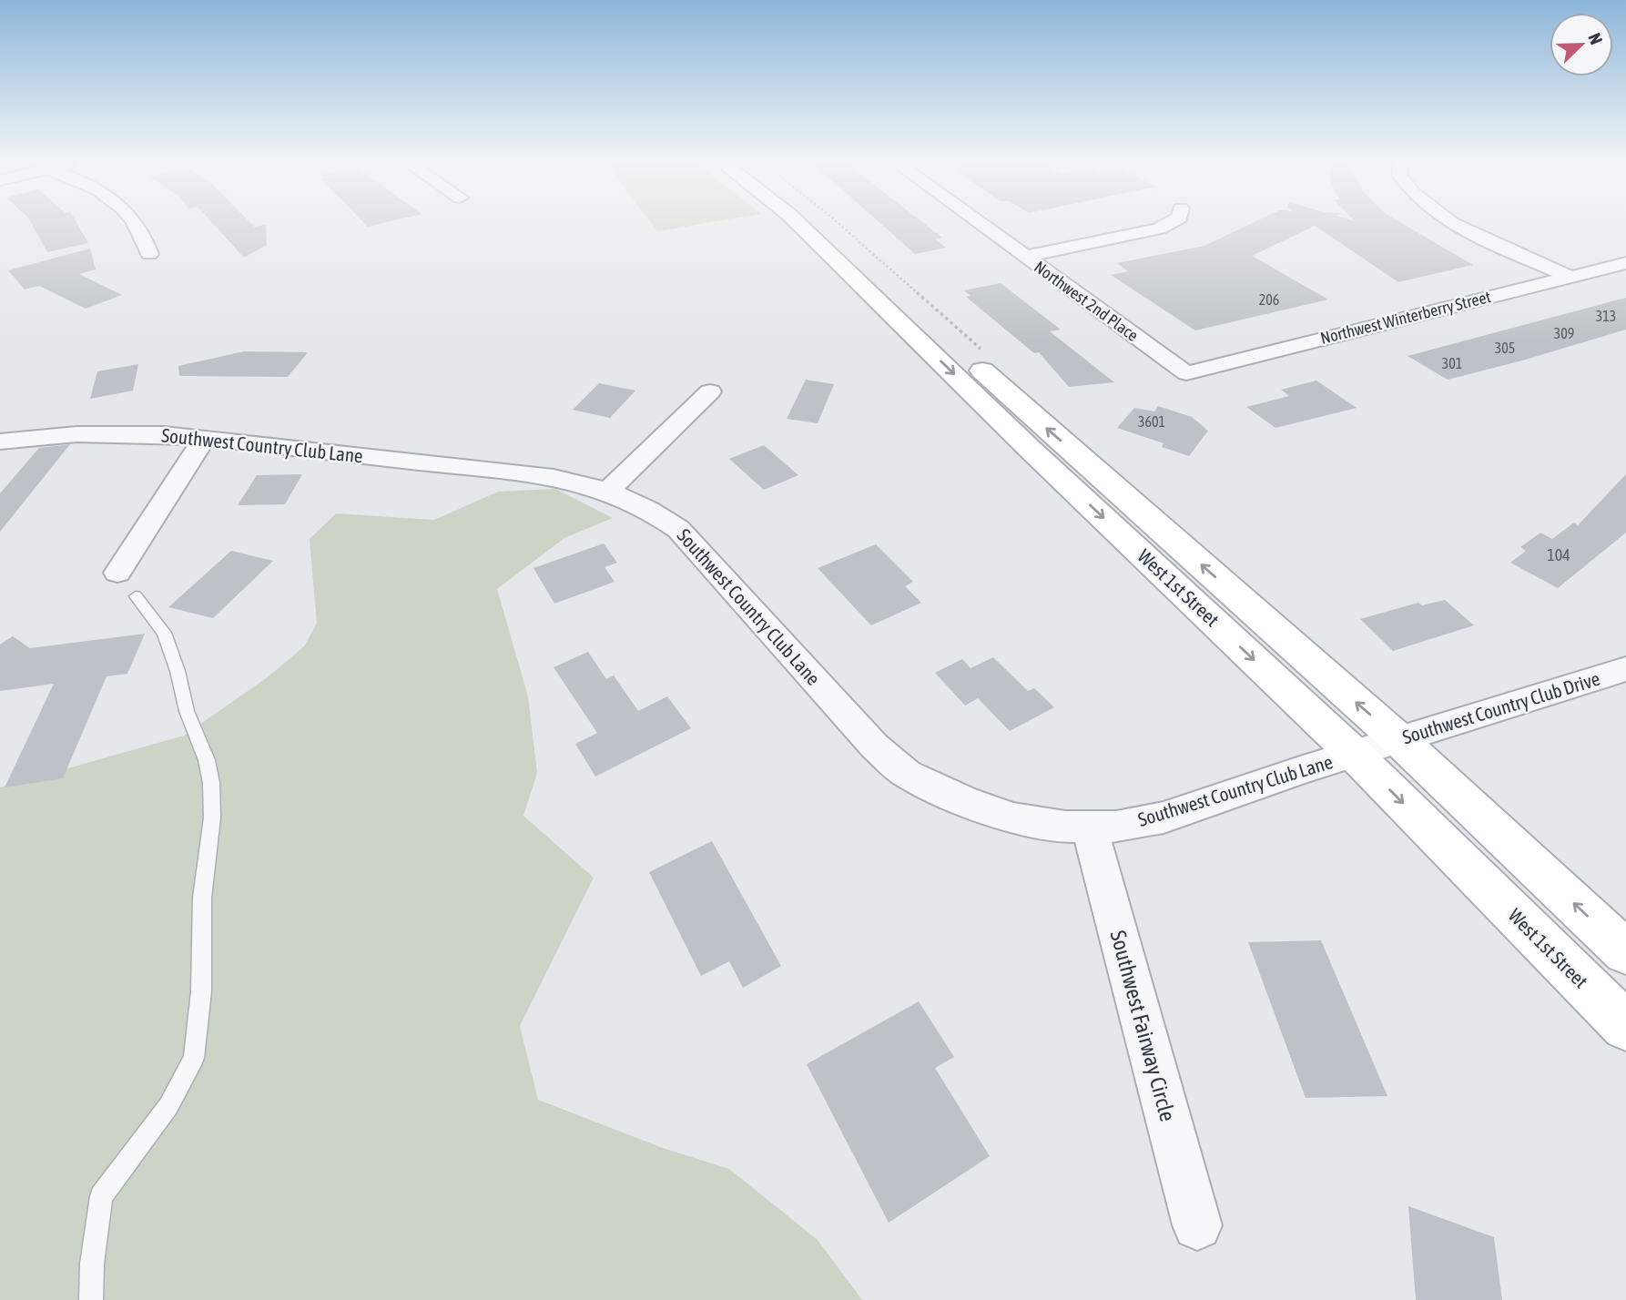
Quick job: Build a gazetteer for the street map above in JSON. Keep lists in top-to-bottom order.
{
  "streets": {
    "main road": ["West 1st Street"],
    "street": [
      "Northwest 2nd Place",
      "Northwest Winterberry Street",
      "Southwest Country Club Lane",
      "Southwest Country Club Drive",
      "Southwest Fairway Circle"
    ]
  },
  "crossings": [
    ["Northwest 2nd Place", "Northwest Winterberry Street"],
    ["Southwest Country Club Lane", "West 1st Street"],
    ["Southwest Country Club Lane", "Southwest Country Club Drive"],
    ["Southwest Country Club Lane", "Southwest Fairway Circle"],
    ["West 1st Street", "Southwest Country Club Drive"]
  ],
  "house_numbers": [
    "206",
    "313",
    "309",
    "305",
    "301",
    "3601",
    "104"
  ],
  "north": "top right"
}
